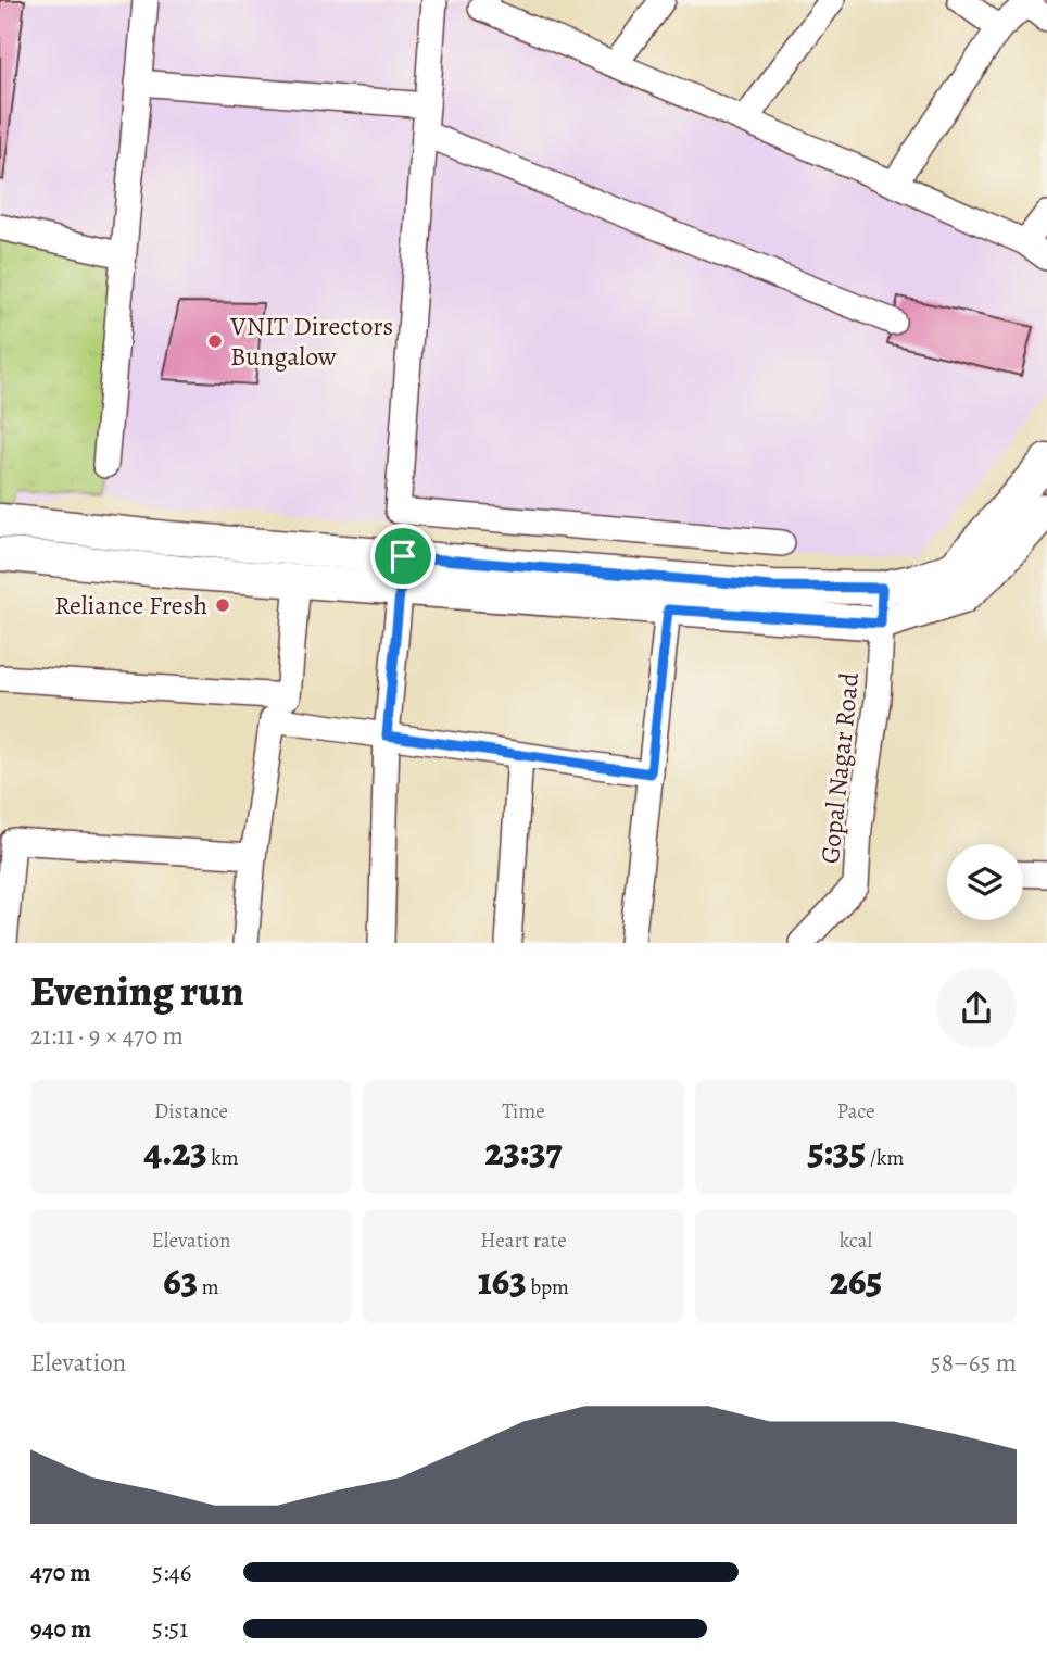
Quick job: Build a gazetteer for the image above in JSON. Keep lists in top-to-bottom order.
{
  "streets": {
    "street": ["Gopal Nagar Road"]
  },
  "places": ["VNIT Directors Bungalow", "Reliance Fresh"],
  "page": {
    "heading": ["Evening run", "21:11 · 9 × 470 m"],
    "stats": [
      ["Distance", "4.23 km"],
      ["Time", "23:37"],
      ["Pace", "5:35 /km"],
      ["Elevation", "63 m"],
      ["Heart rate", "163 bpm"],
      ["kcal", "265"]
    ],
    "chart": ["Elevation", "58–65 m"],
    "list": [
      {
        "name": "470 m",
        "note": "5:46"
      },
      {
        "name": "940 m",
        "note": "5:51"
      }
    ]
  }
}
